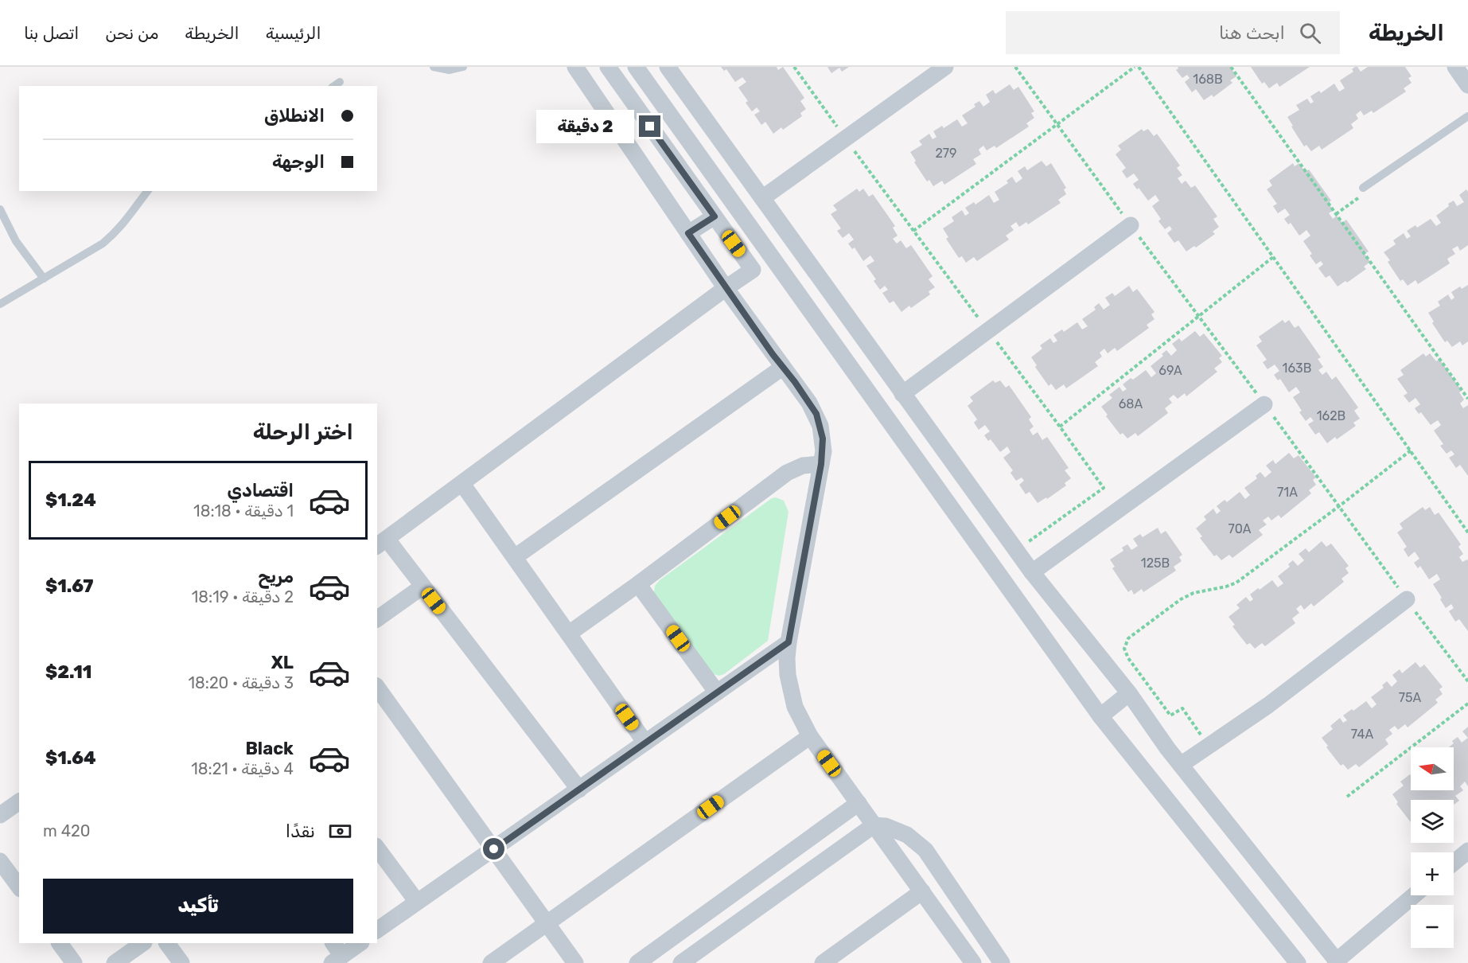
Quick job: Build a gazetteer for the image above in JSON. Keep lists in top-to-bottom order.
{
  "house_numbers": [
    "168B",
    "279",
    "163B",
    "69A",
    "68A",
    "162B",
    "71A",
    "70A",
    "125B",
    "75A",
    "74A"
  ],
  "north": "left",
  "page": {
    "header": "الخريطة",
    "search": "ابحث هنا",
    "nav": [
      "الرئيسية",
      "الخريطة",
      "من نحن",
      "اتصل بنا"
    ],
    "banner": ["الانطلاق", "الوجهة"],
    "bubble": "2 دقيقة",
    "heading": "اختر الرحلة",
    "list": [
      {
        "name": "اقتصادي",
        "note": "1 دقيقة · 18:18",
        "value": "$1.24"
      },
      {
        "name": "مريح",
        "note": "2 دقيقة · 18:19",
        "value": "$1.67"
      },
      {
        "name": "XL",
        "note": "3 دقيقة · 18:20",
        "value": "$2.11"
      },
      {
        "name": "Black",
        "note": "4 دقيقة · 18:21",
        "value": "$1.64"
      }
    ],
    "map_buttons": ["+", "−"],
    "pay": ["نقدًا", "420 m"],
    "buttons": "تأكيد"
  }
}
